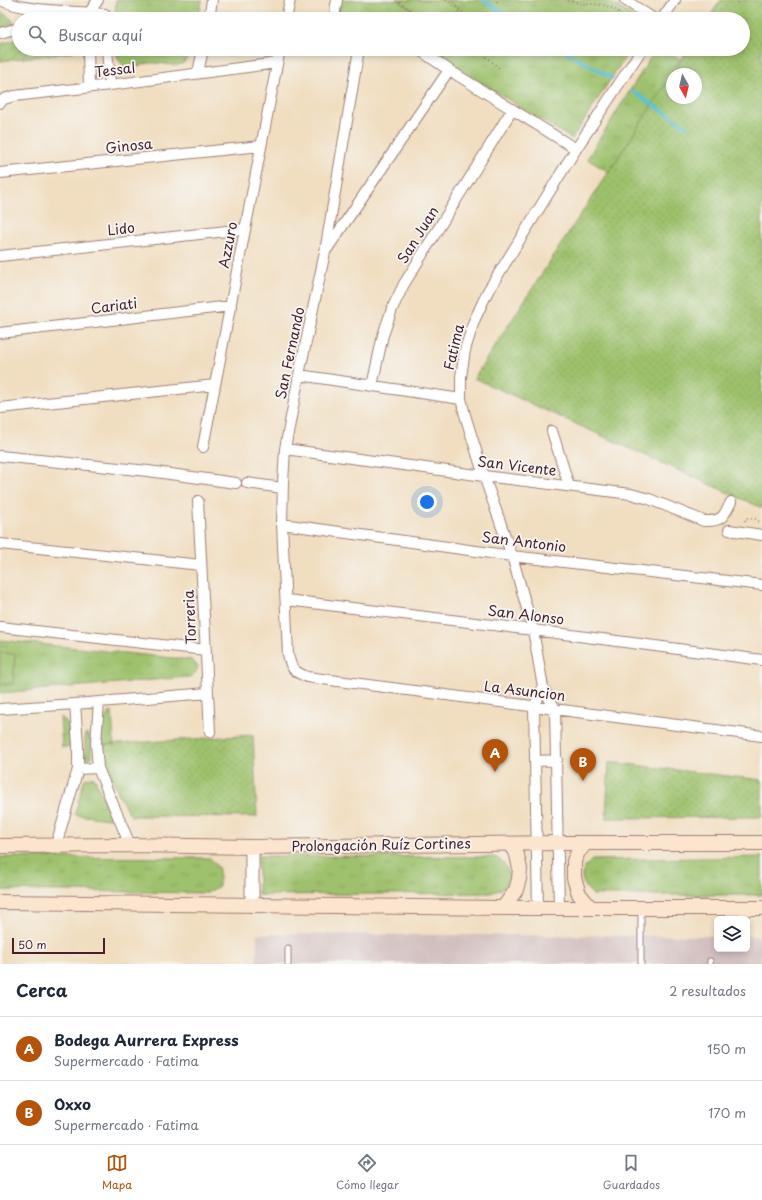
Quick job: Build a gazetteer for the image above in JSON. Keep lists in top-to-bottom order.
{
  "streets": {
    "main road": ["Prolongación Ruíz Cortines"],
    "street": [
      "Tessal",
      "Ginosa",
      "Lido",
      "San Juan",
      "Azzuro",
      "Cariati",
      "Fatima",
      "San Fernando",
      "San Vicente",
      "San Antonio",
      "San Alonso",
      "Torreria",
      "La Asuncion"
    ]
  },
  "crossings": [
    ["Tessal", "Azzuro"],
    ["Ginosa", "Azzuro"],
    ["Lido", "Azzuro"],
    ["Azzuro", "Cariati"],
    ["Fatima", "San Vicente"],
    ["Fatima", "San Antonio"],
    ["Fatima", "San Alonso"],
    ["Fatima", "La Asuncion"],
    ["Fatima", "Prolongación Ruíz Cortines"],
    ["San Fernando", "San Vicente"],
    ["San Fernando", "San Antonio"],
    ["San Fernando", "San Alonso"],
    ["San Fernando", "La Asuncion"]
  ],
  "scale_bar": "50 m",
  "north": "bottom",
  "page": {
    "search": "Buscar aquí",
    "pins": ["A", "B"],
    "scale": "50 m",
    "heading": ["Cerca", "2 resultados"],
    "list": [
      {
        "mark": "A",
        "name": "Bodega Aurrera Express",
        "note": "Supermercado · Fatima",
        "value": "150 m"
      },
      {
        "mark": "B",
        "name": "Oxxo",
        "note": "Supermercado · Fatima",
        "value": "170 m"
      }
    ],
    "nav": ["Mapa", "Cómo llegar", "Guardados"]
  }
}
